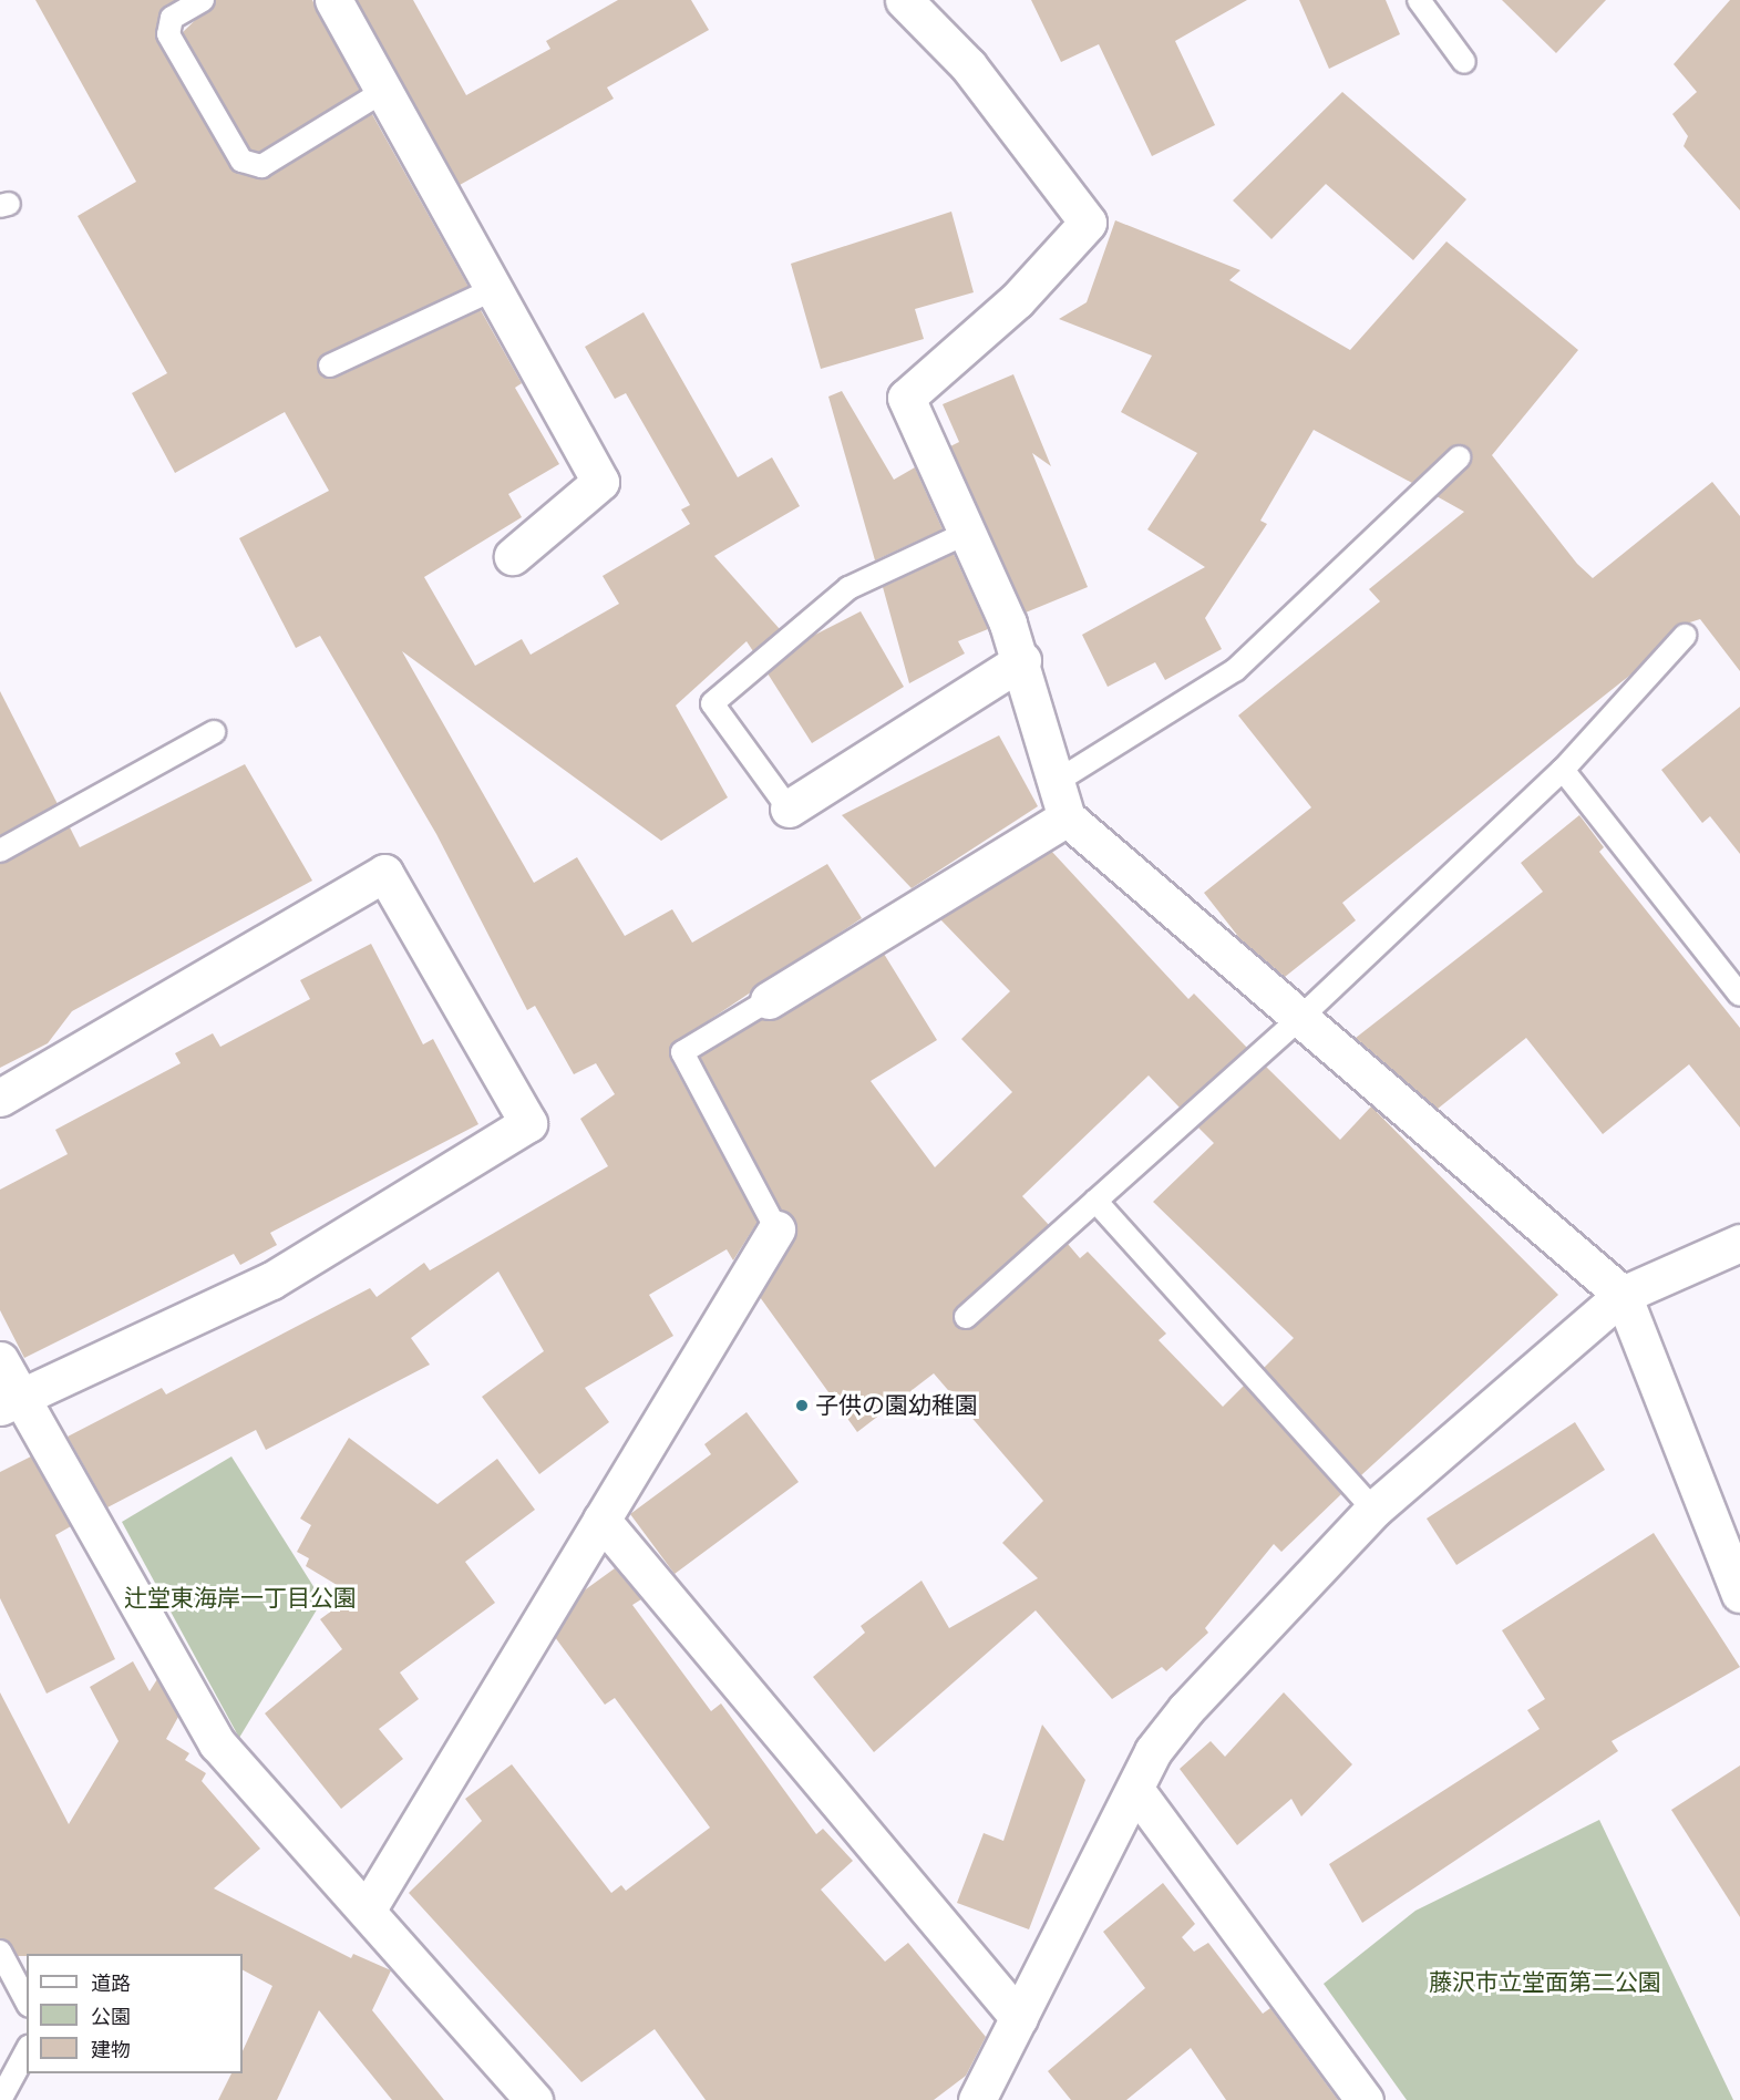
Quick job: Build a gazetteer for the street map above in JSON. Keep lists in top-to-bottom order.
{
  "parks": ["辻堂東海岸一丁目公園", "藤沢市立堂面第二公園"],
  "places": ["子供の園幼稚園"],
  "legend": ["道路", "公園", "建物"]
}
